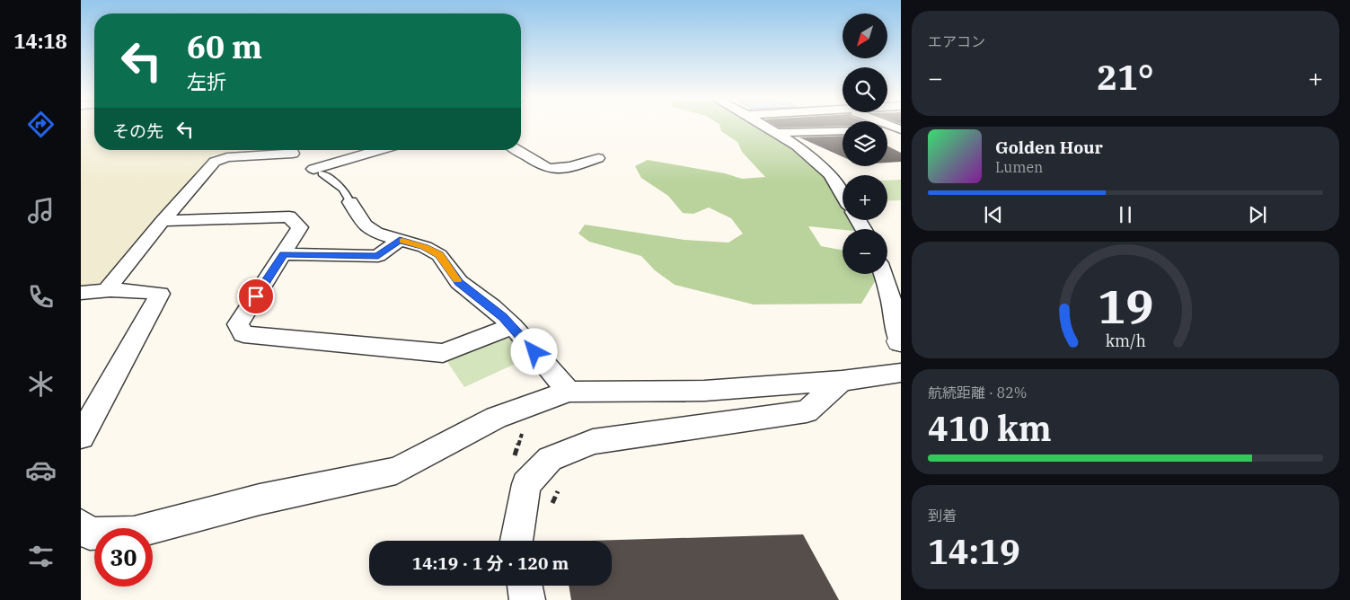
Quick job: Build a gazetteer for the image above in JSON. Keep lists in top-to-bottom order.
{
  "north": "bottom left",
  "page": {
    "tabs": "14:18",
    "tile": [
      "エアコン",
      ["航続距離 · 82%", "410 km"],
      ["到着", "14:19"]
    ],
    "map_buttons": ["+", "−"],
    "turn": ["60 m", "左折"],
    "heat": ["−", "21°", "+"],
    "then": "その先",
    "song": ["Golden Hour", "Lumen"],
    "limit": "30",
    "trip": "14:19 · 1 分 · 120 m",
    "gauge": ["19", "km/h"]
  }
}
